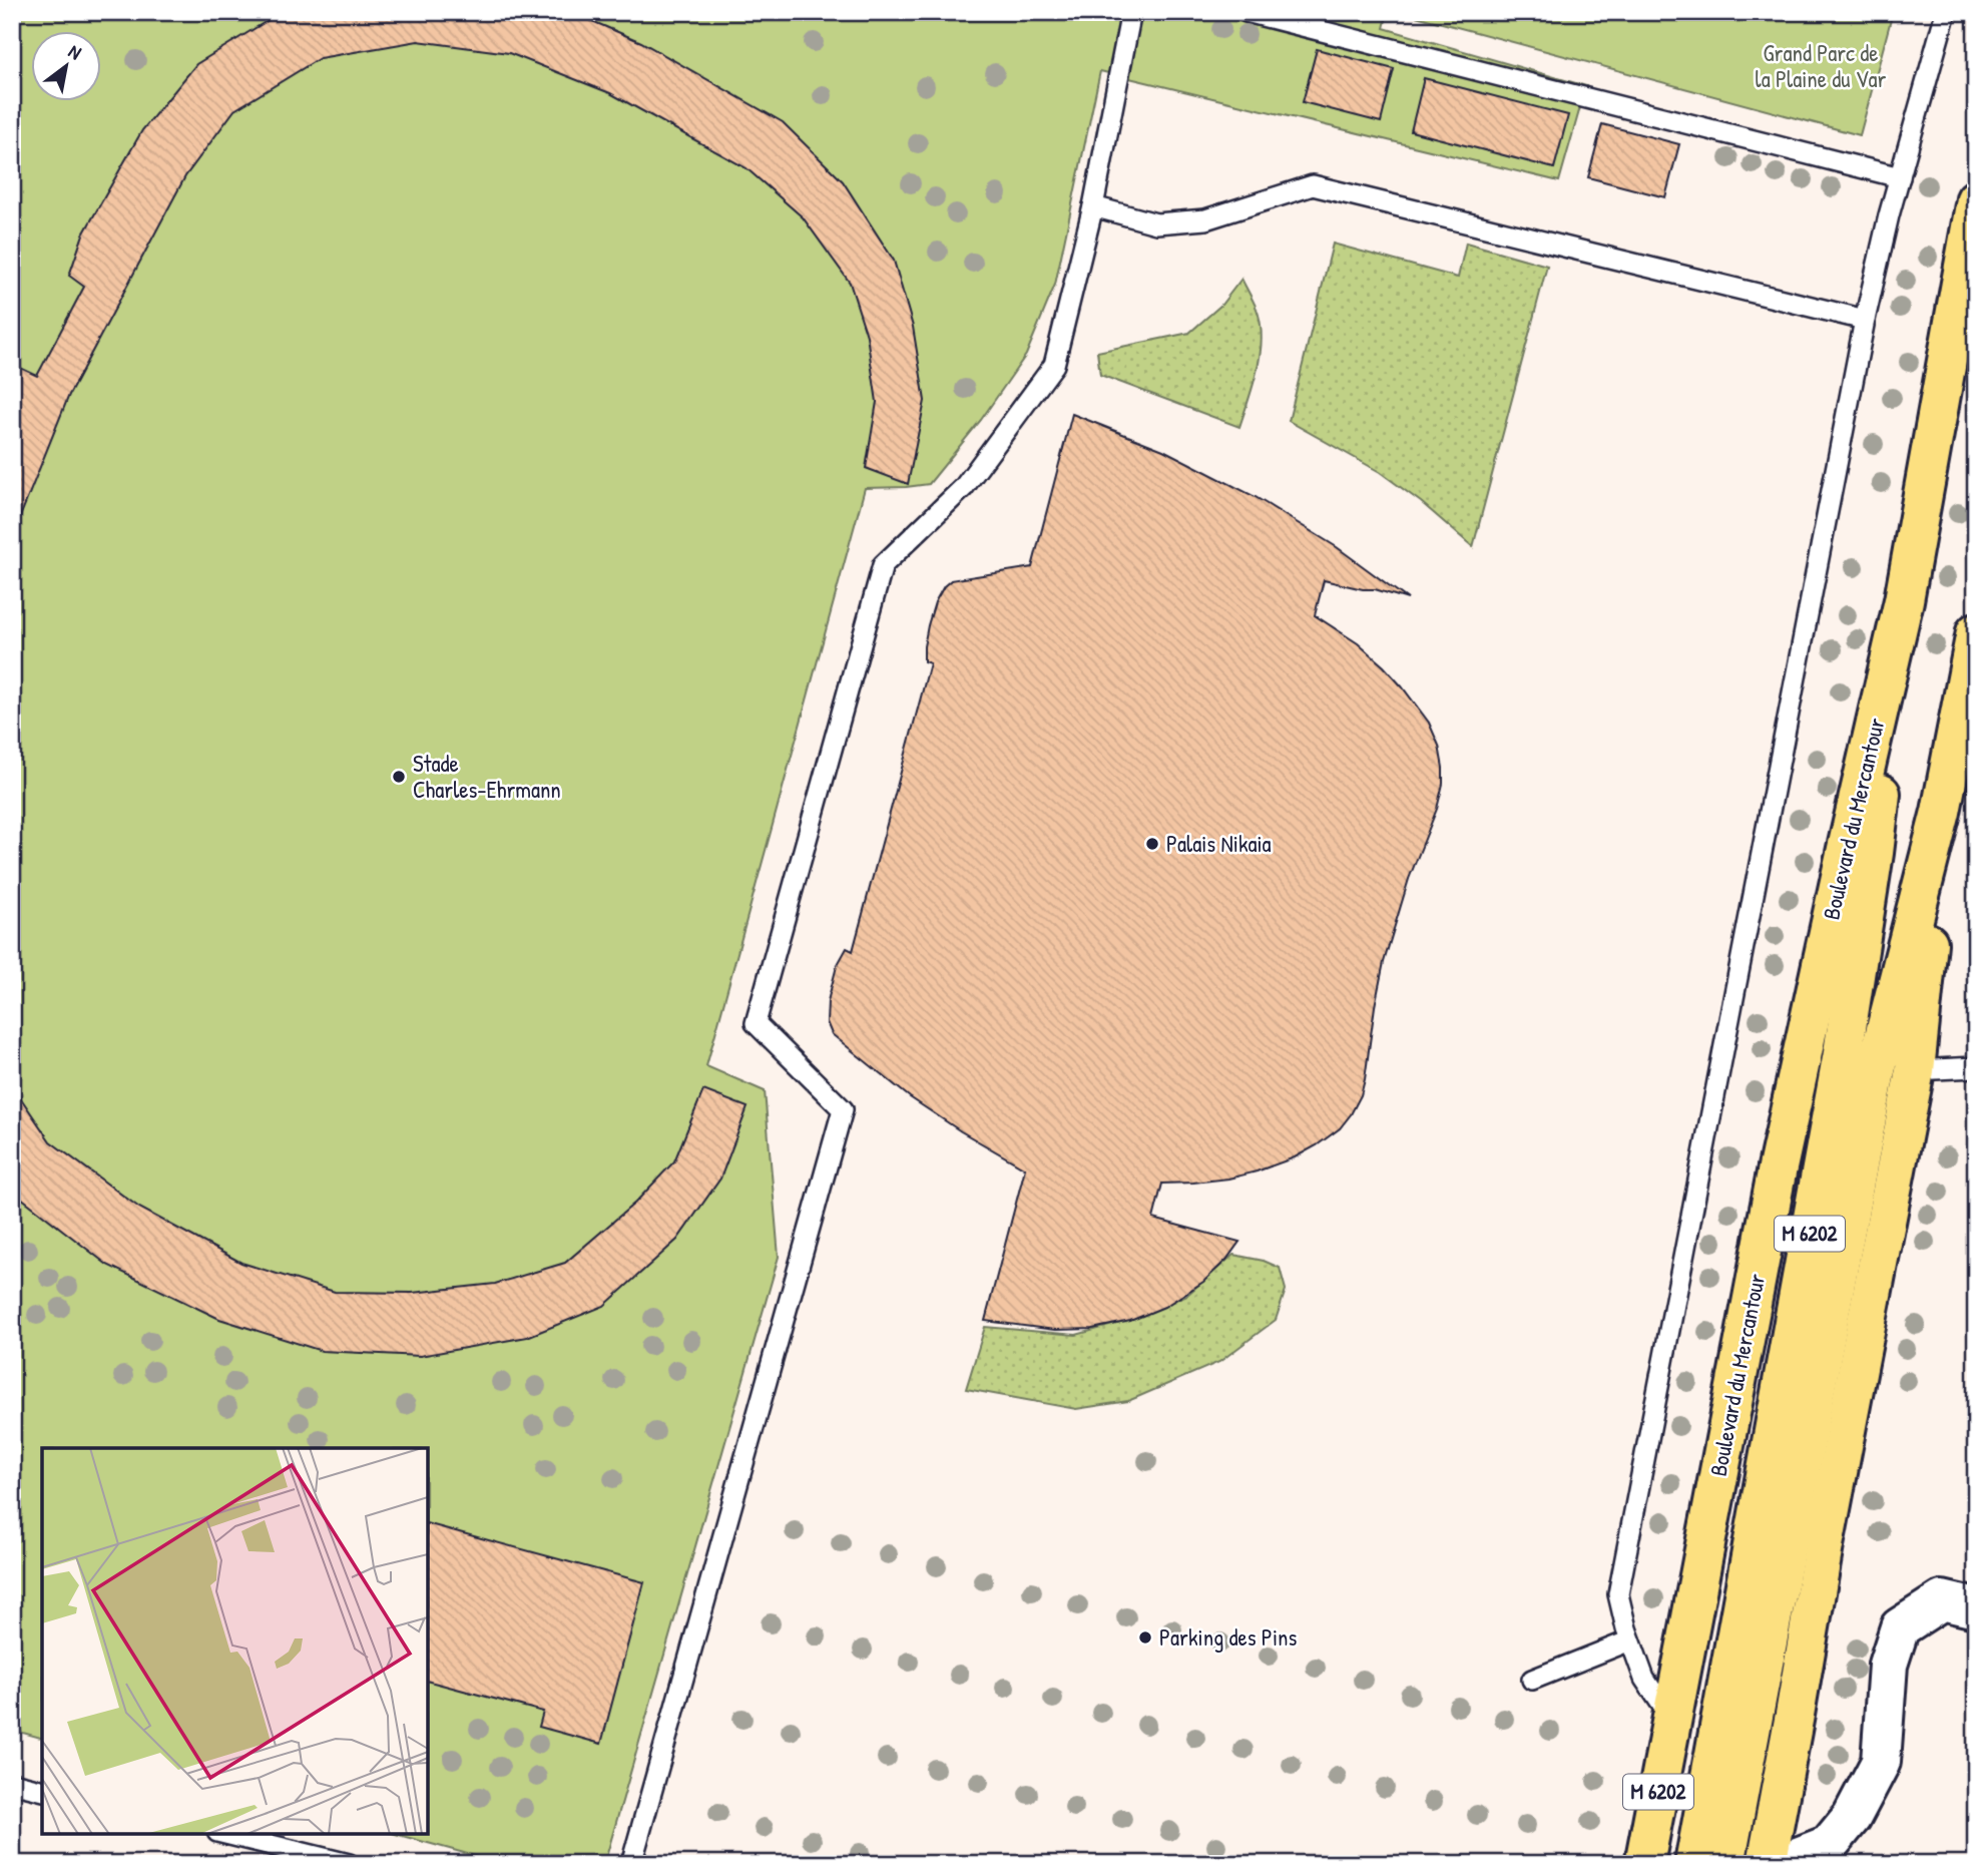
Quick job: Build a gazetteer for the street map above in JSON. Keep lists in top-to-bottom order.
{
  "streets": {
    "main road": ["Boulevard du Mercantour", "M 6202"]
  },
  "parks": ["Grand Parc de la Plaine du Var"],
  "places": ["Stade Charles-Ehrmann", "Palais Nikaia", "Parking des Pins"],
  "north": "top right"
}
